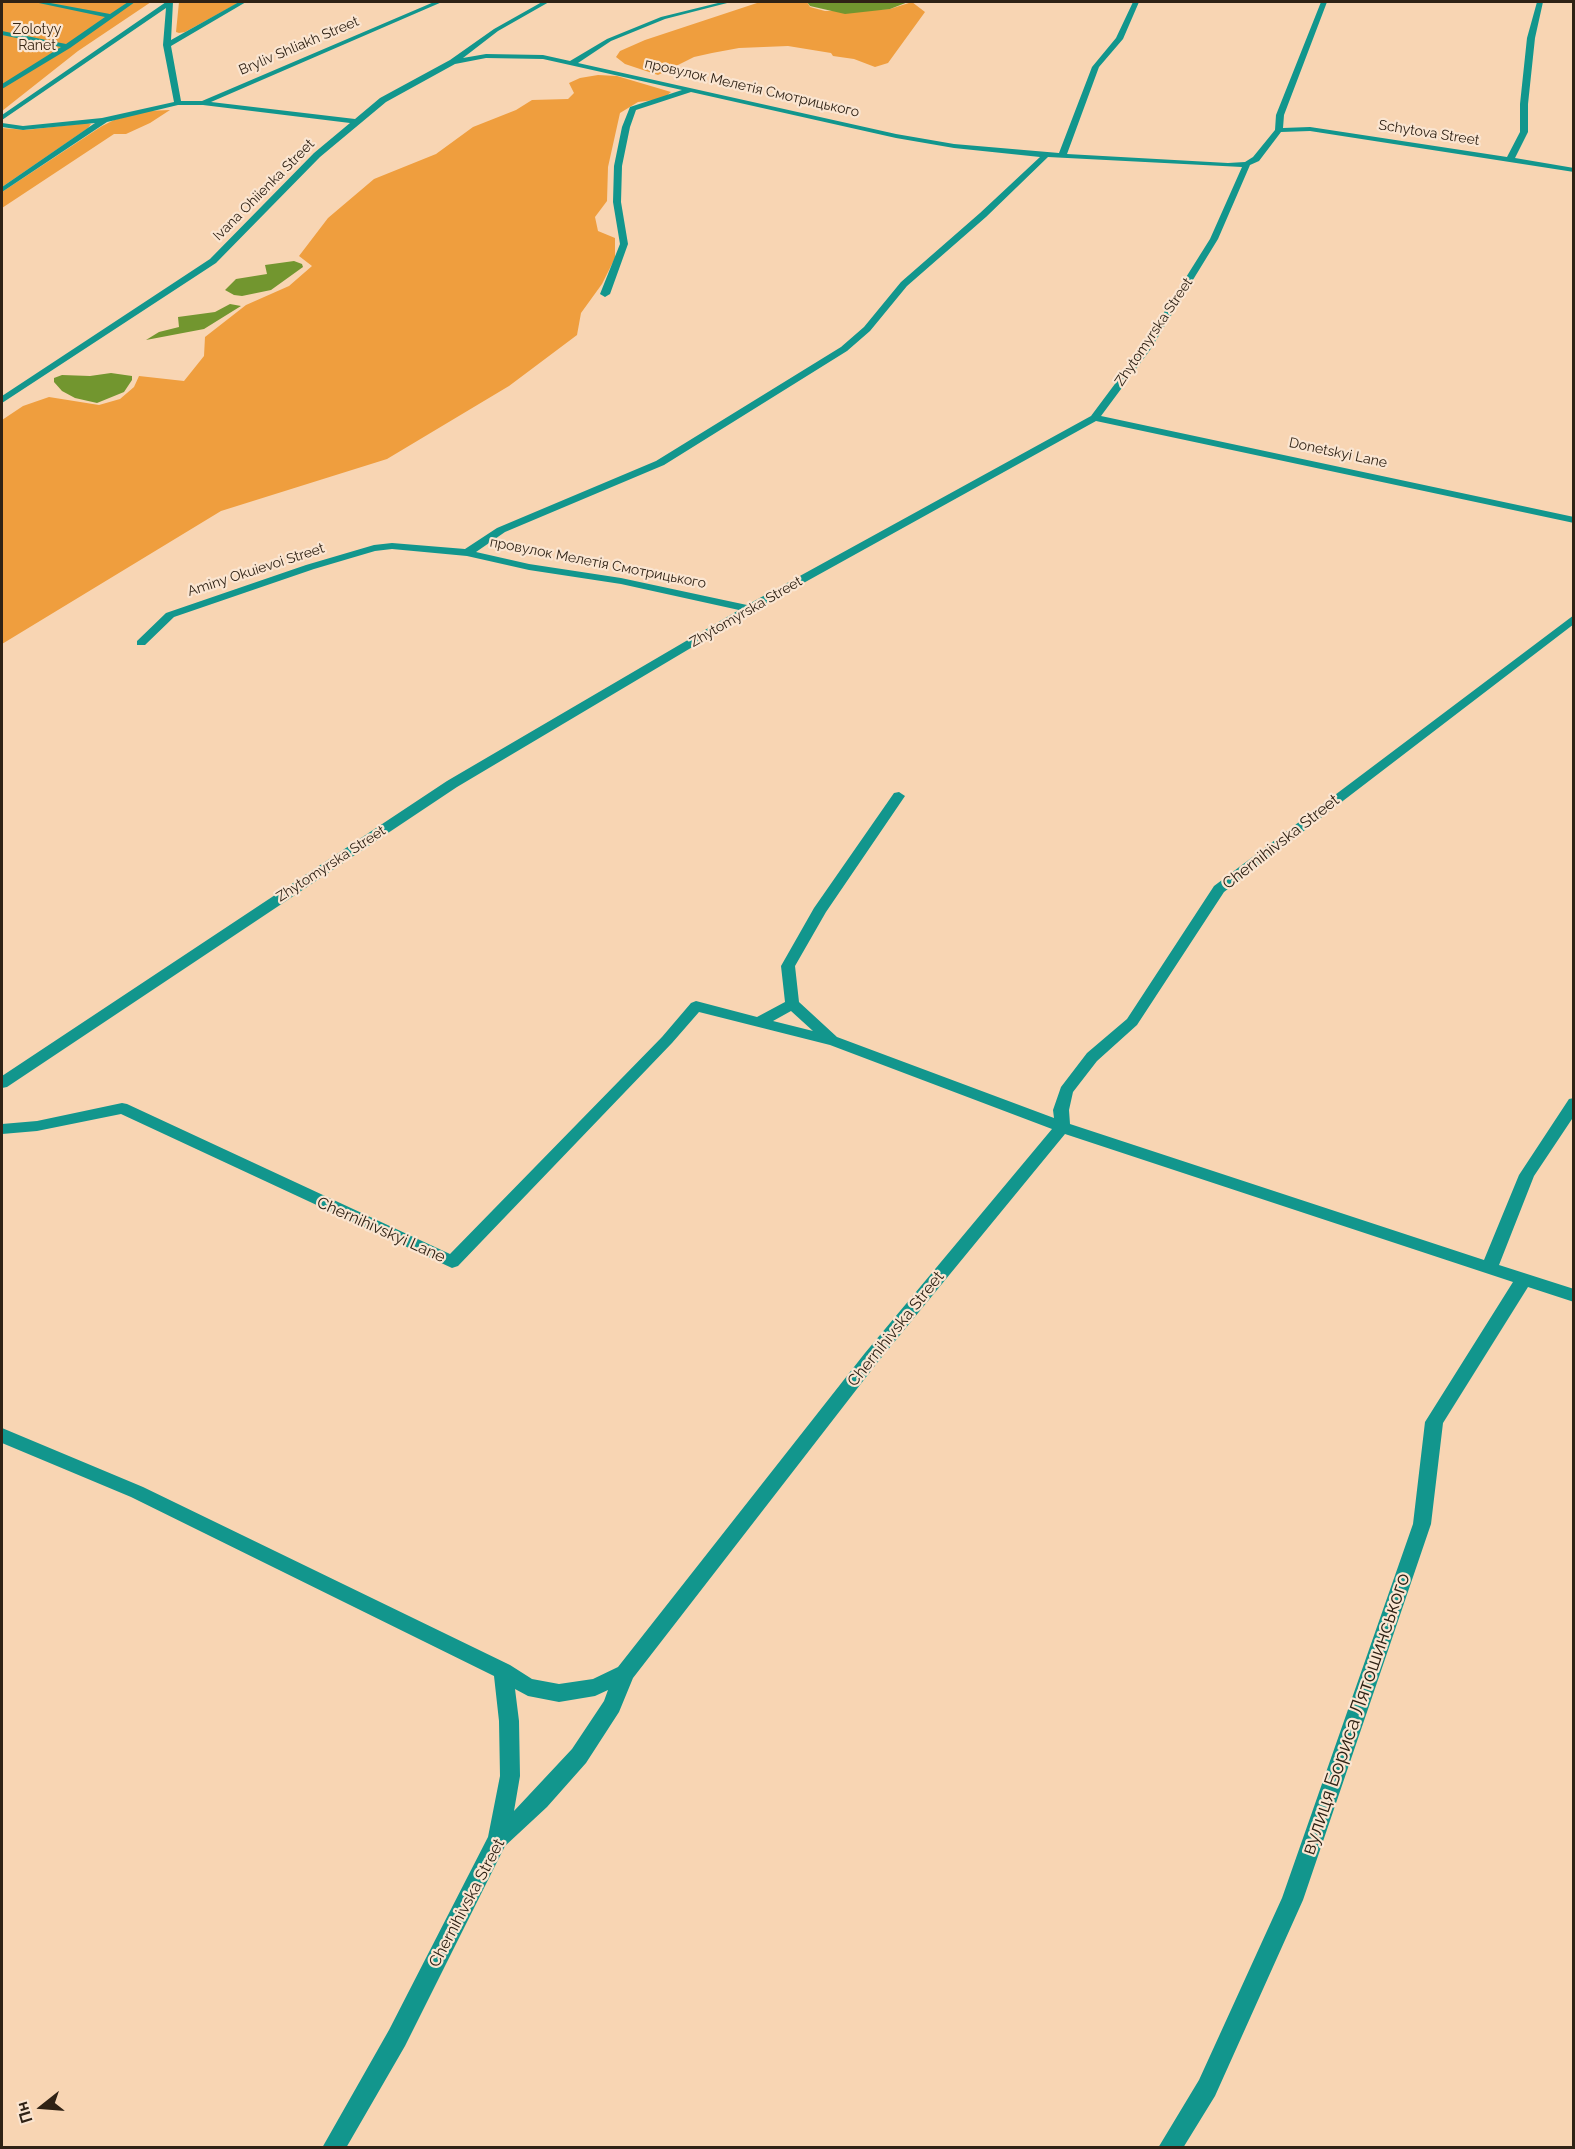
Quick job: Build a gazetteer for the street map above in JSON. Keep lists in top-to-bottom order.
{
  "streets": {
    "street": [
      "Bryliv Shliakh Street",
      "провулок Мелетія Смотрицького",
      "Schytova Street",
      "Ivana Ohiienka Street",
      "Zhytomyrska Street",
      "Donetskyi Lane",
      "Aminy Okuievoi Street",
      "Chernihivska Street",
      "Chernihivskyi Lane",
      "вулиця Бориса Лятошинського"
    ]
  },
  "crossings": [
    ["провулок Мелетія Смотрицького", "Ivana Ohiienka Street"],
    ["провулок Мелетія Смотрицького", "Zhytomyrska Street"],
    ["провулок Мелетія Смотрицького", "Aminy Okuievoi Street"],
    ["Schytova Street", "Zhytomyrska Street"],
    ["Zhytomyrska Street", "Donetskyi Lane"]
  ],
  "parks": ["Zolotyy Ranet"],
  "north": "left"
}
